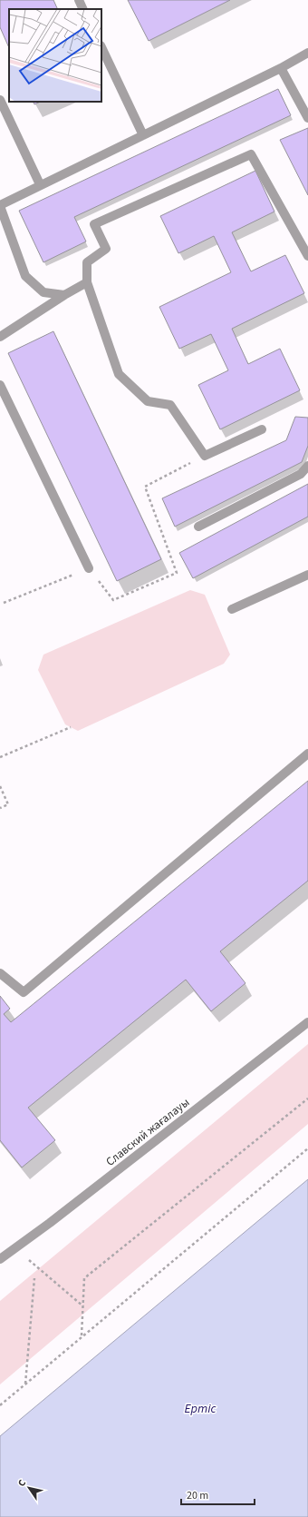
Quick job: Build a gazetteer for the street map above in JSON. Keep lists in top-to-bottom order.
{
  "streets": {
    "street": ["Славский жағалауы"]
  },
  "water": ["Ертіс"],
  "scale_bar": "20 m",
  "north": "top left"
}
